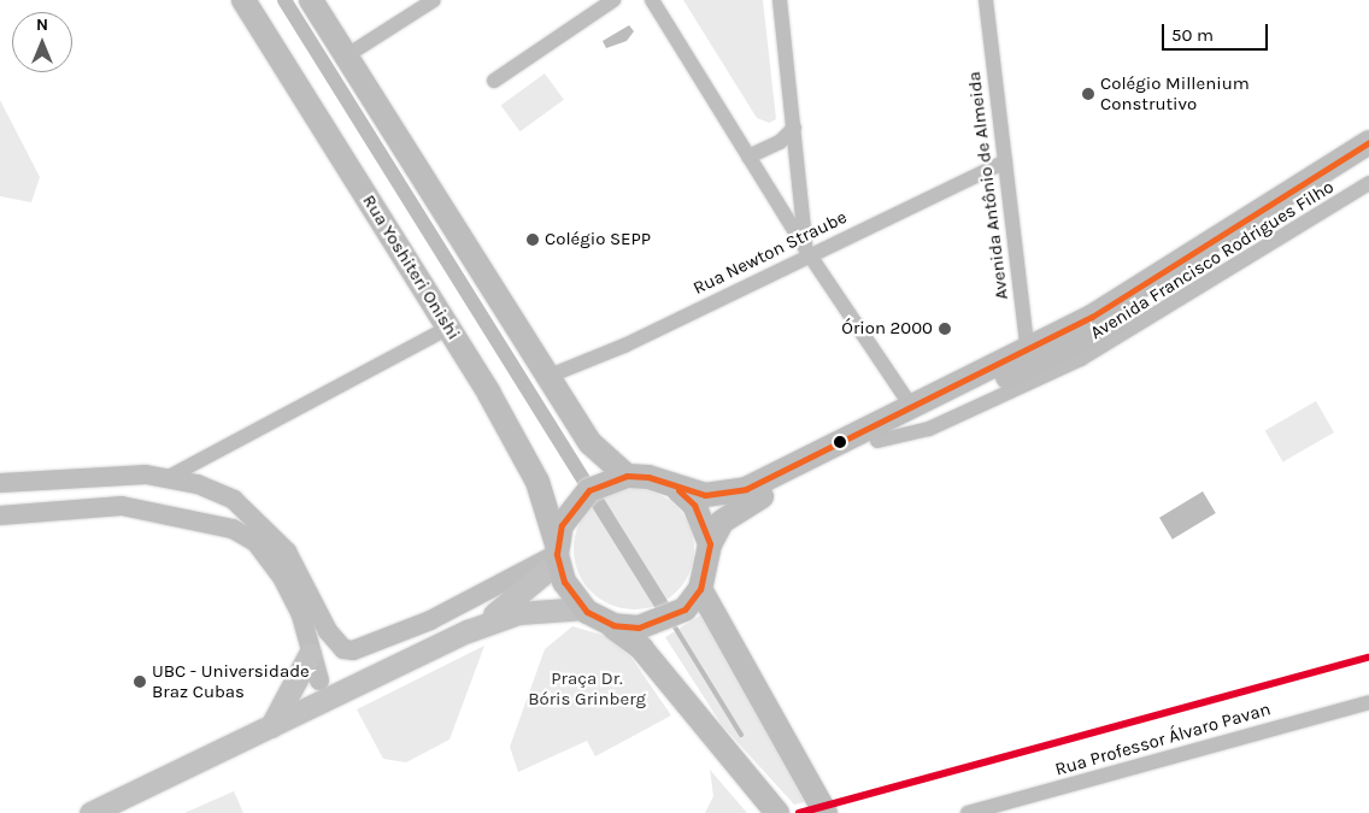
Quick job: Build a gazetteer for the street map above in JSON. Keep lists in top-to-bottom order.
{
  "streets": {
    "main road": ["Avenida Francisco Rodrigues Filho", "Rua Yoshiteri Onishi"],
    "street": ["Avenida Antônio de Almeida", "Rua Newton Straube", "Rua Professor Álvaro Pavan"]
  },
  "crossings": [
    ["Avenida Antônio de Almeida", "Rua Newton Straube"],
    ["Avenida Antônio de Almeida", "Avenida Francisco Rodrigues Filho"],
    ["Avenida Francisco Rodrigues Filho", "Rua Yoshiteri Onishi"]
  ],
  "parks": ["Praça Dr. Bóris Grinberg"],
  "places": [
    "Colégio Millenium Construtivo",
    "Colégio SEPP",
    "Órion 2000",
    "UBC - Universidade Braz Cubas"
  ],
  "scale_bar": "50 m",
  "north": "top"
}
